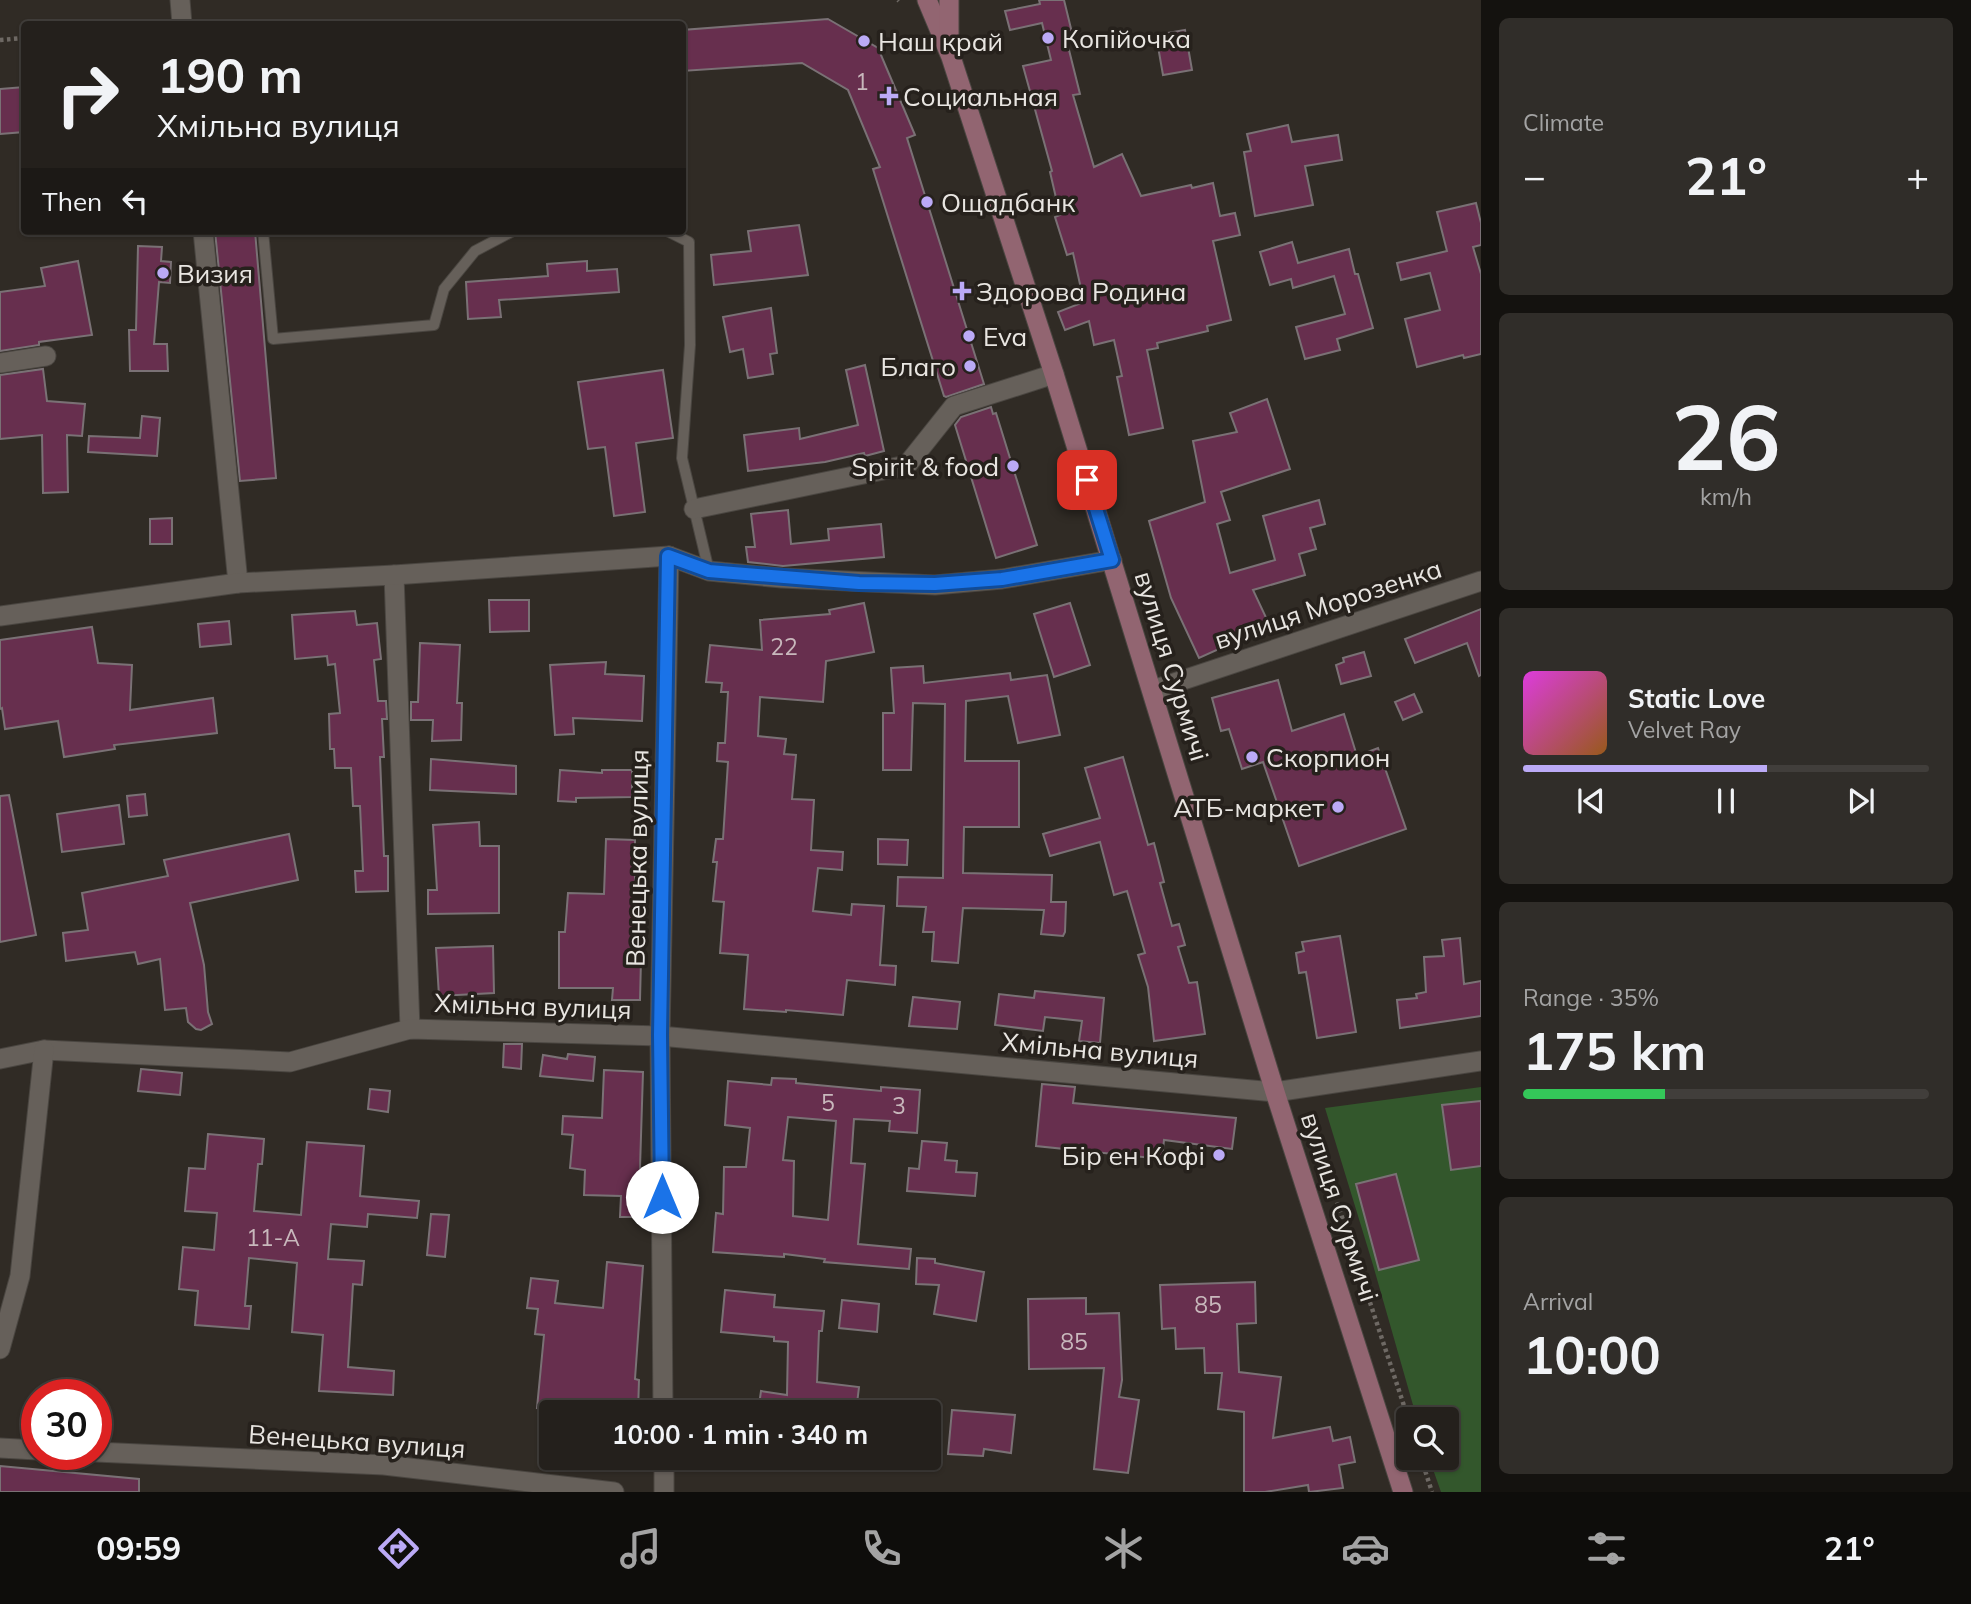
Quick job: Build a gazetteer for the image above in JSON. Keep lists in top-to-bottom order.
{
  "streets": {
    "main road": ["вулиця Сурмичі"],
    "street": ["вулиця Морозенка", "Венецька вулиця", "Хмільна вулиця"]
  },
  "crossings": [
    ["вулиця Морозенка", "вулиця Сурмичі"],
    ["вулиця Сурмичі", "Хмільна вулиця"],
    ["Венецька вулиця", "Хмільна вулиця"]
  ],
  "places": {
    "other": [
      "Копійочка",
      "Наш край",
      "Ощадбанк",
      "Визия",
      "Eva",
      "Благо",
      "Spirit & food",
      "Скорпион",
      "АТБ-маркет",
      "Бір ен Кофі"
    ],
    "health": ["Социальная", "Здорова Родина"]
  },
  "house_numbers": [
    "1",
    "22",
    "5",
    "3",
    "11-А",
    "85",
    "85"
  ],
  "page": {
    "tile": [
      "Climate",
      ["26", "km/h"],
      ["Range · 35%", "175 km"],
      ["Arrival", "10:00"]
    ],
    "turn": ["190 m", "Хмільна вулиця"],
    "heat": ["−", "21°", "+"],
    "then": "Then",
    "song": ["Static Love", "Velvet Ray"],
    "limit": "30",
    "trip": "10:00 · 1 min · 340 m",
    "tabs": ["09:59", "21°"]
  }
}
